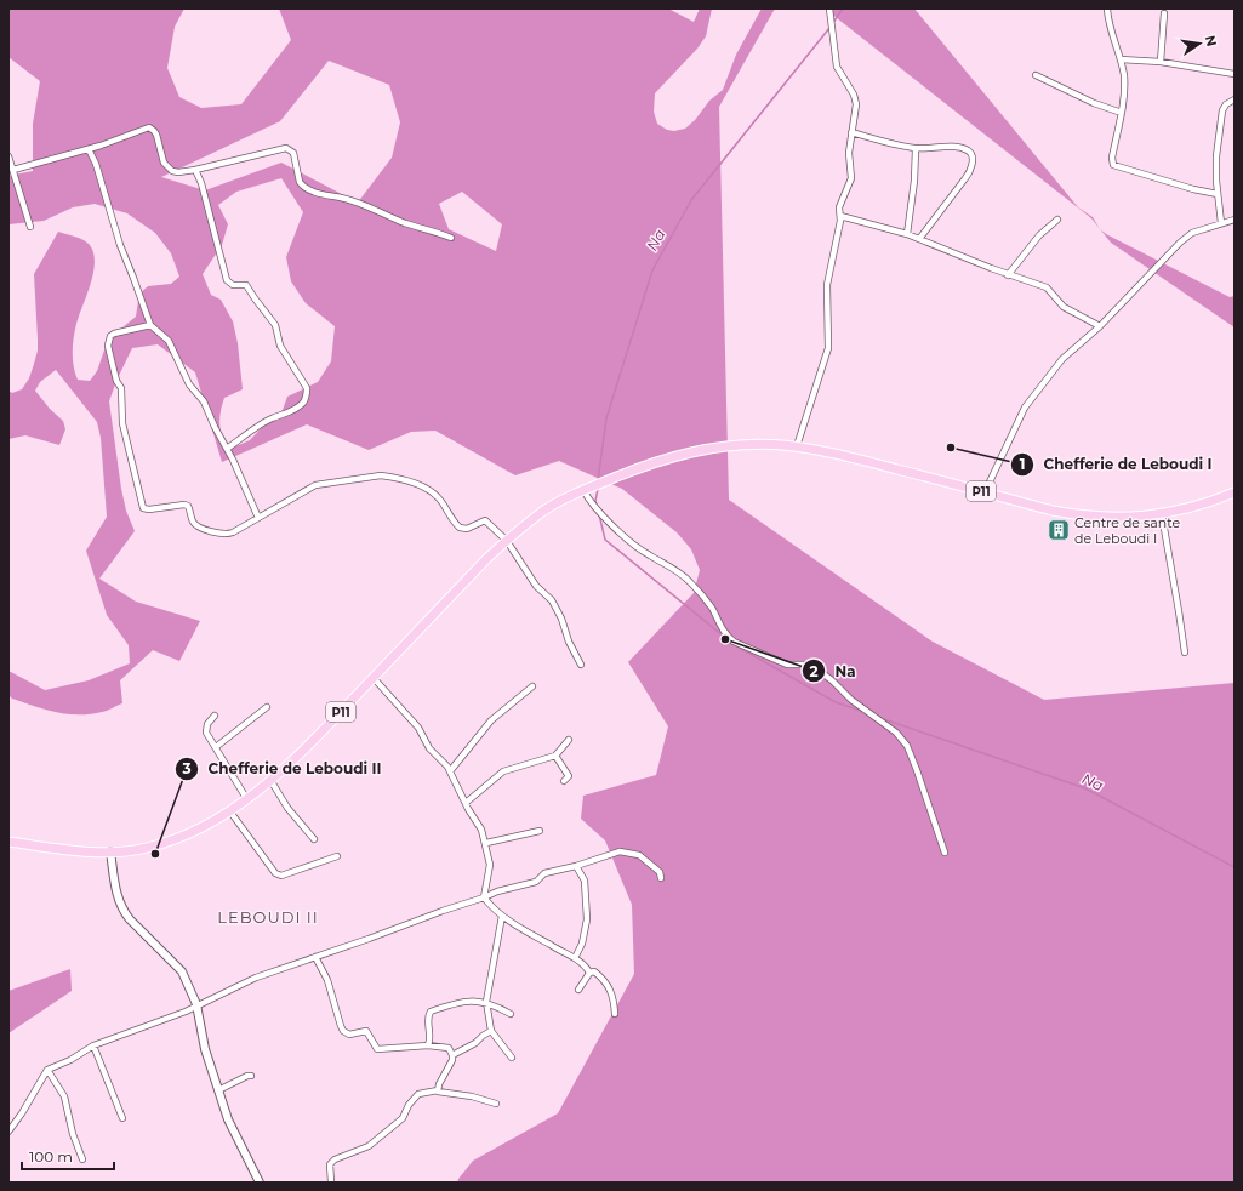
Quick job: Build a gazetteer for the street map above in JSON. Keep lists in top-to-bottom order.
{
  "streets": {
    "main road": ["P11"]
  },
  "districts": ["LEBOUDI II"],
  "water": ["Na"],
  "places": {
    "other": ["Chefferie de Leboudi I", "Na", "Chefferie de Leboudi II"],
    "building": ["Centre de sante de Leboudi I"]
  },
  "scale_bar": "100 m",
  "north": "right"
}
